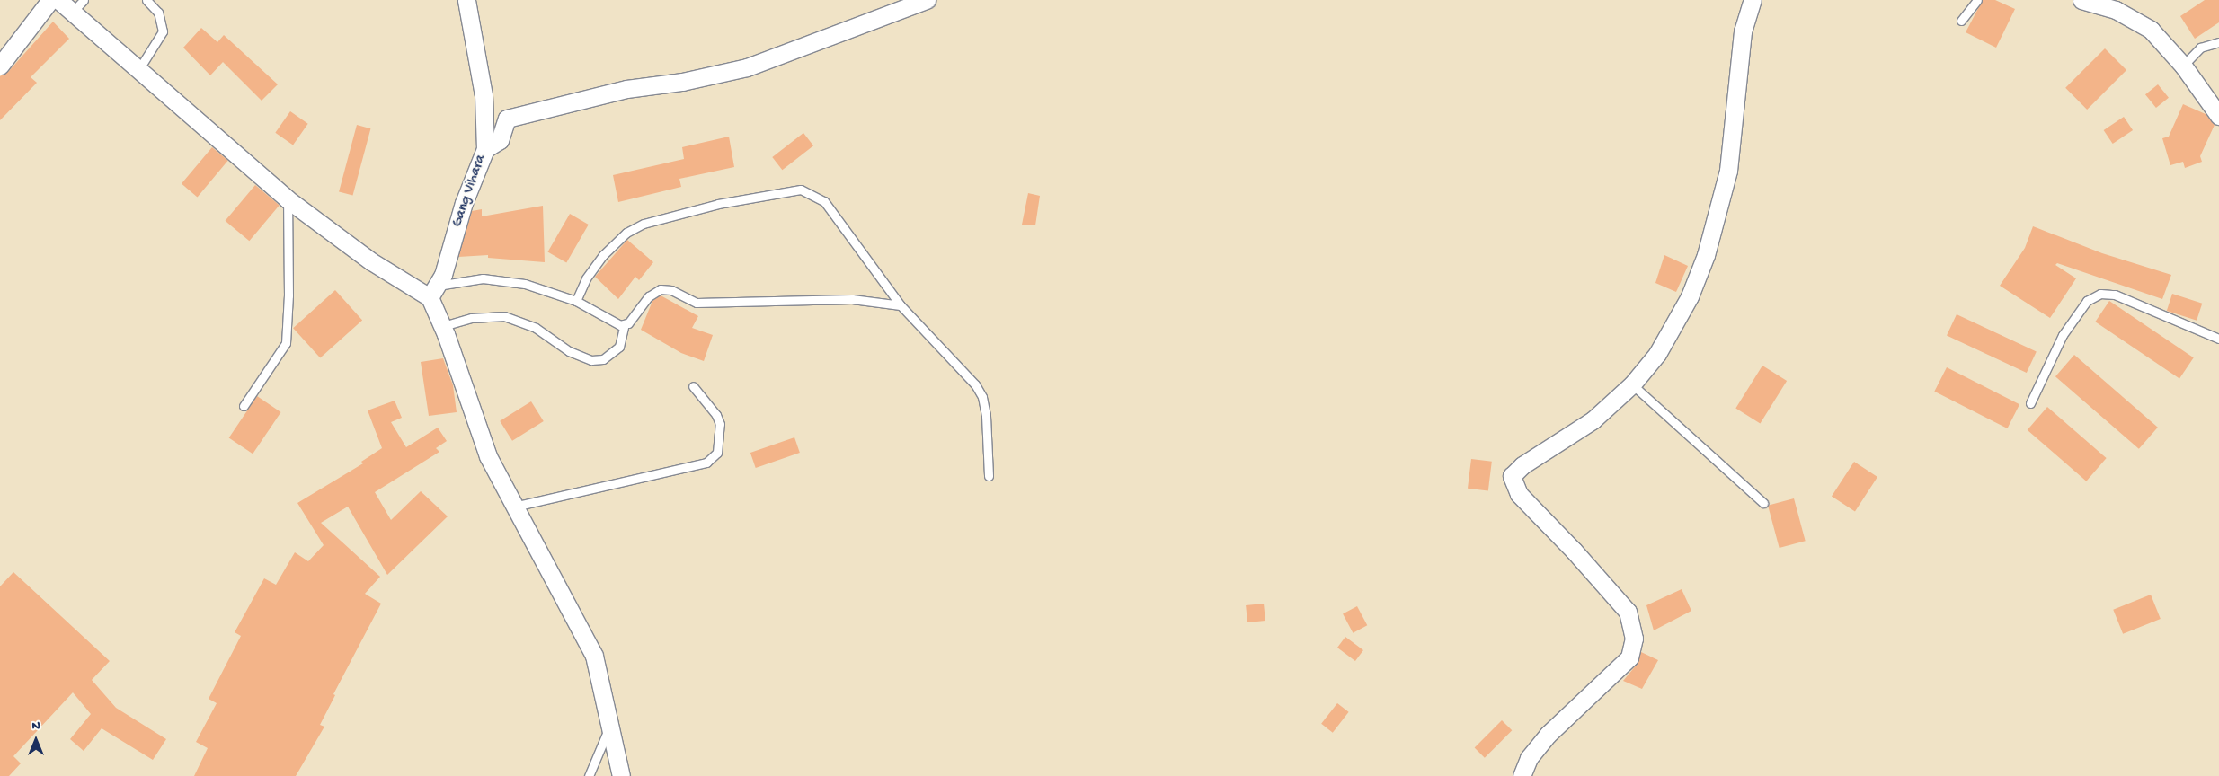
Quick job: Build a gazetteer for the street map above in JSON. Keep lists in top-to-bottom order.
{
  "streets": {
    "street": ["Gang Vihara"]
  },
  "north": "top"
}
